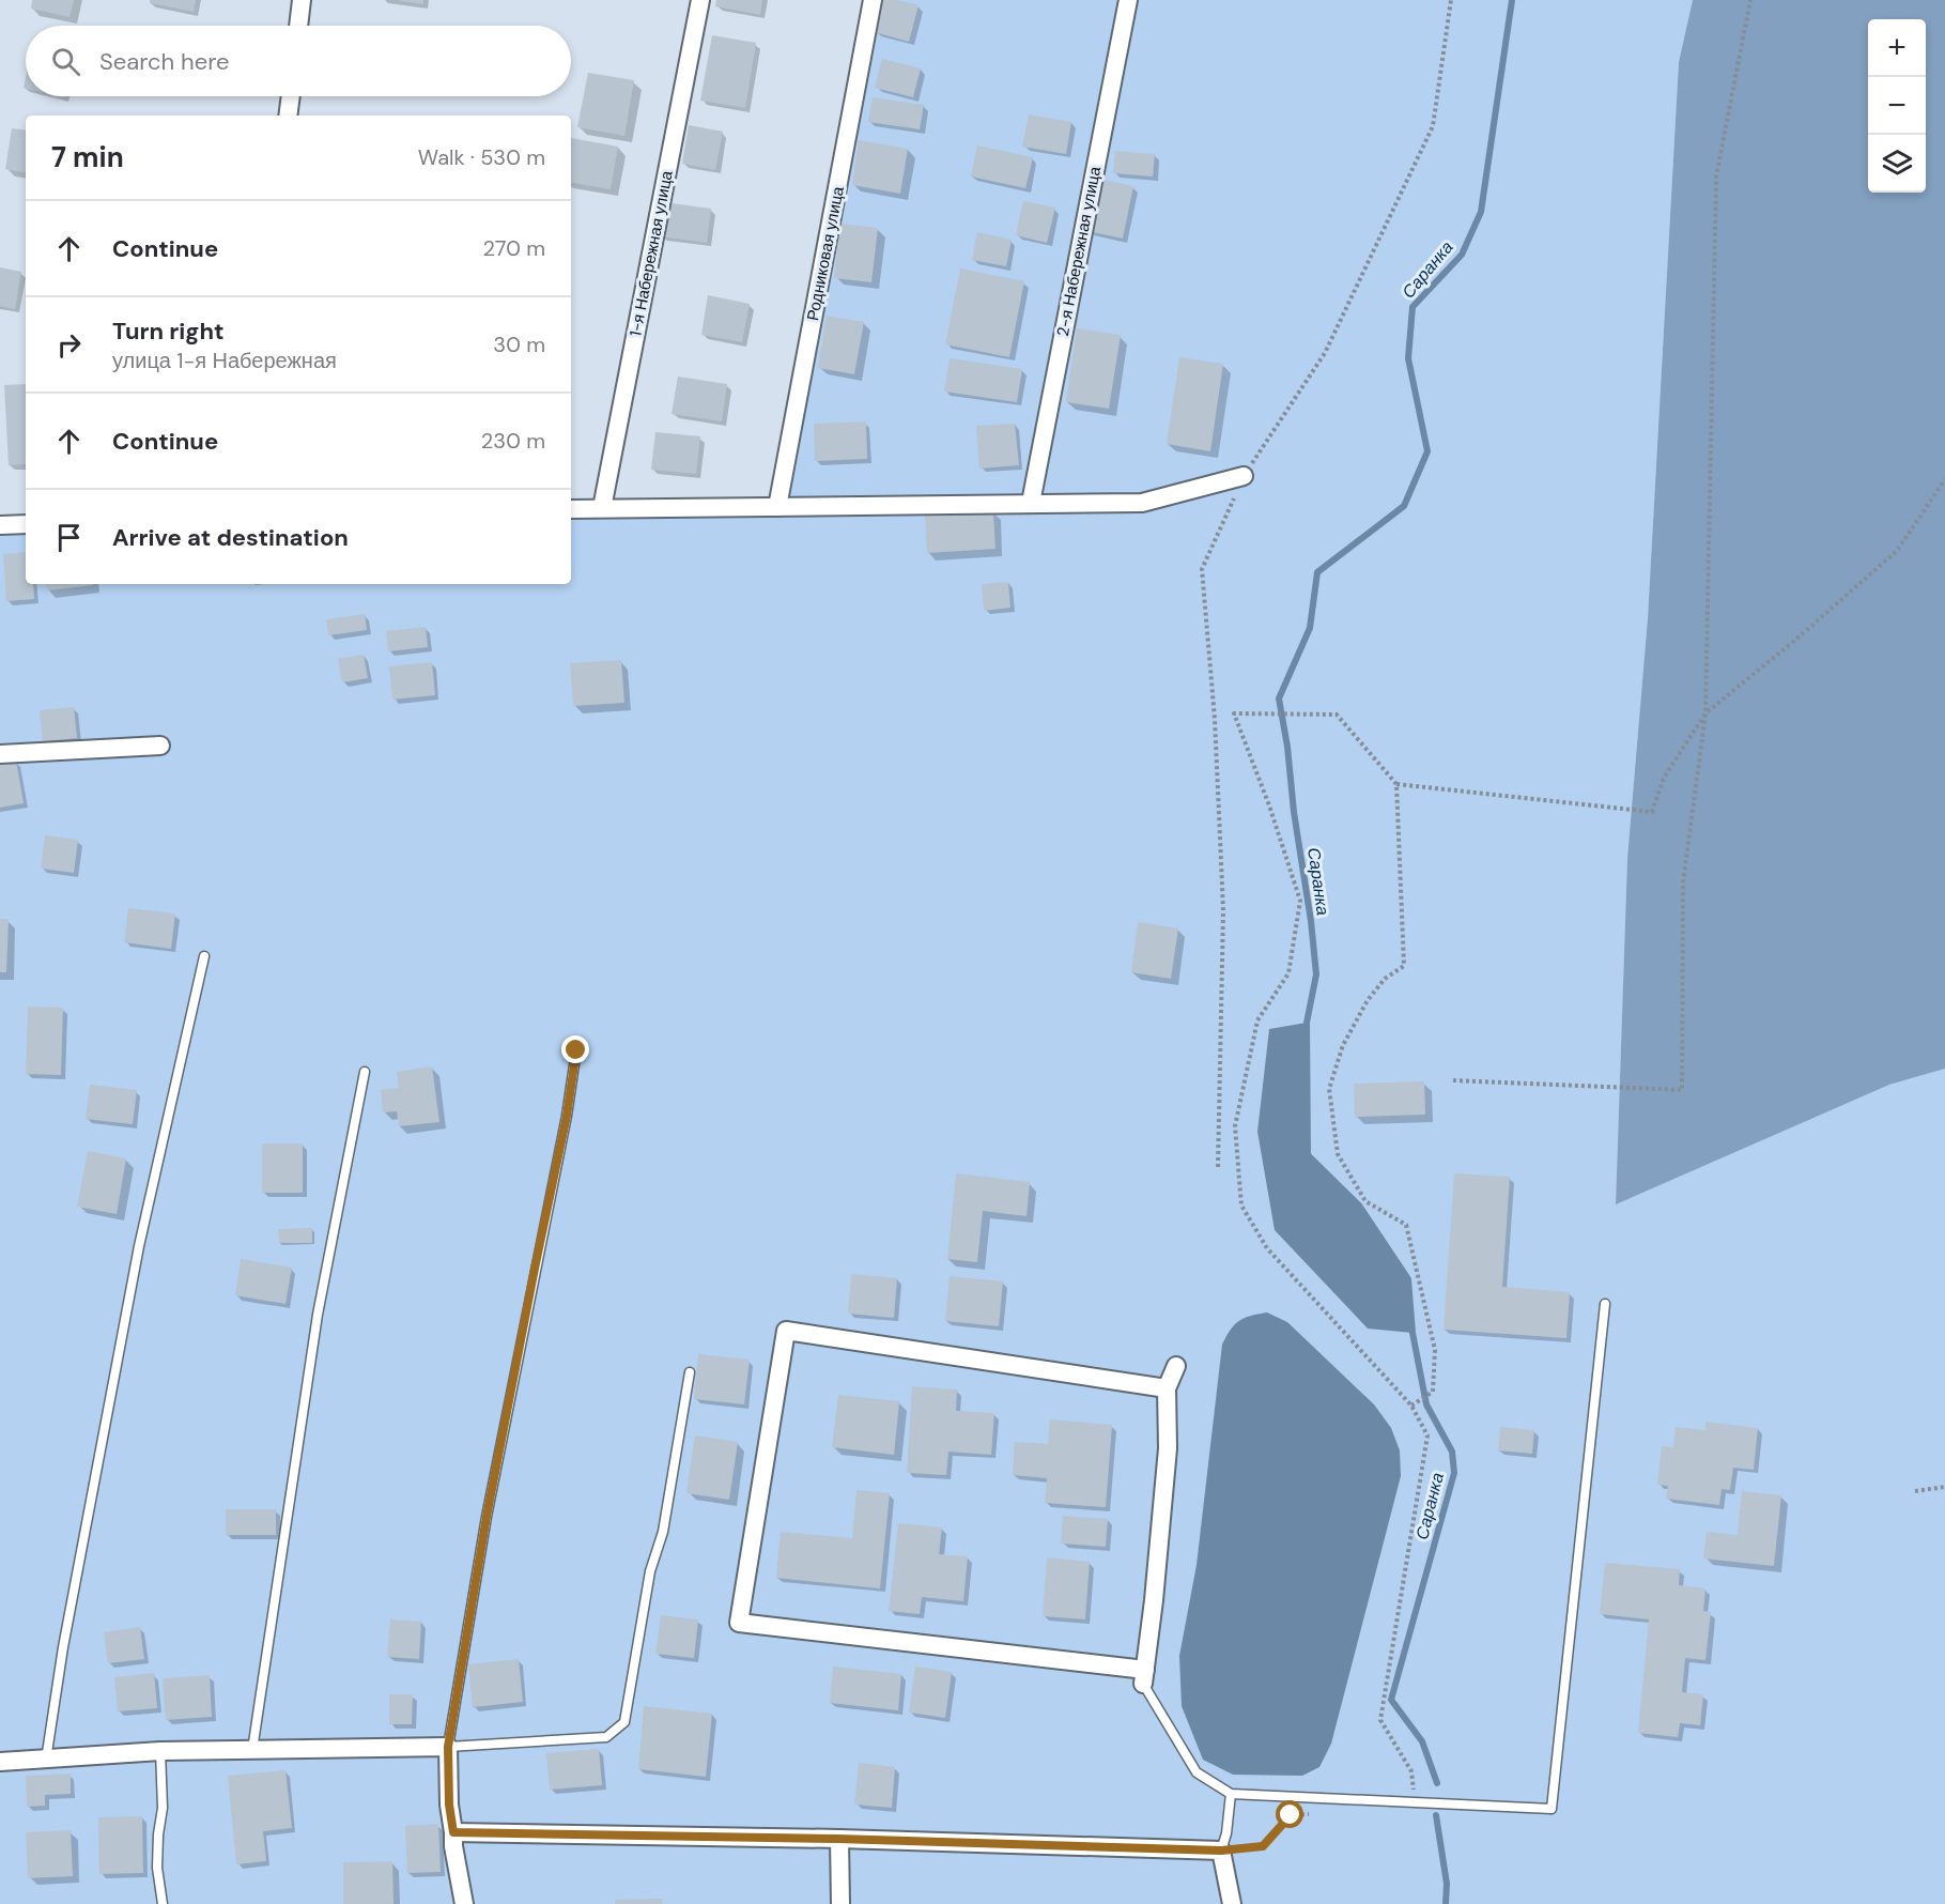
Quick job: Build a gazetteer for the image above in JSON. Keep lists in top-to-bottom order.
{
  "streets": {
    "street": ["2-я Набережная улица", "1-я Набережная улица", "Родниковая улица"]
  },
  "water": ["Саранка"],
  "page": {
    "map_buttons": ["+", "−"],
    "search": "Search here",
    "heading": ["7 min", "Walk · 530 m"],
    "list": [
      ["Continue", "270 m"],
      ["Turn right", "улица 1-я Набережная", "30 m"],
      ["Continue", "230 m"],
      "Arrive at destination"
    ]
  }
}
